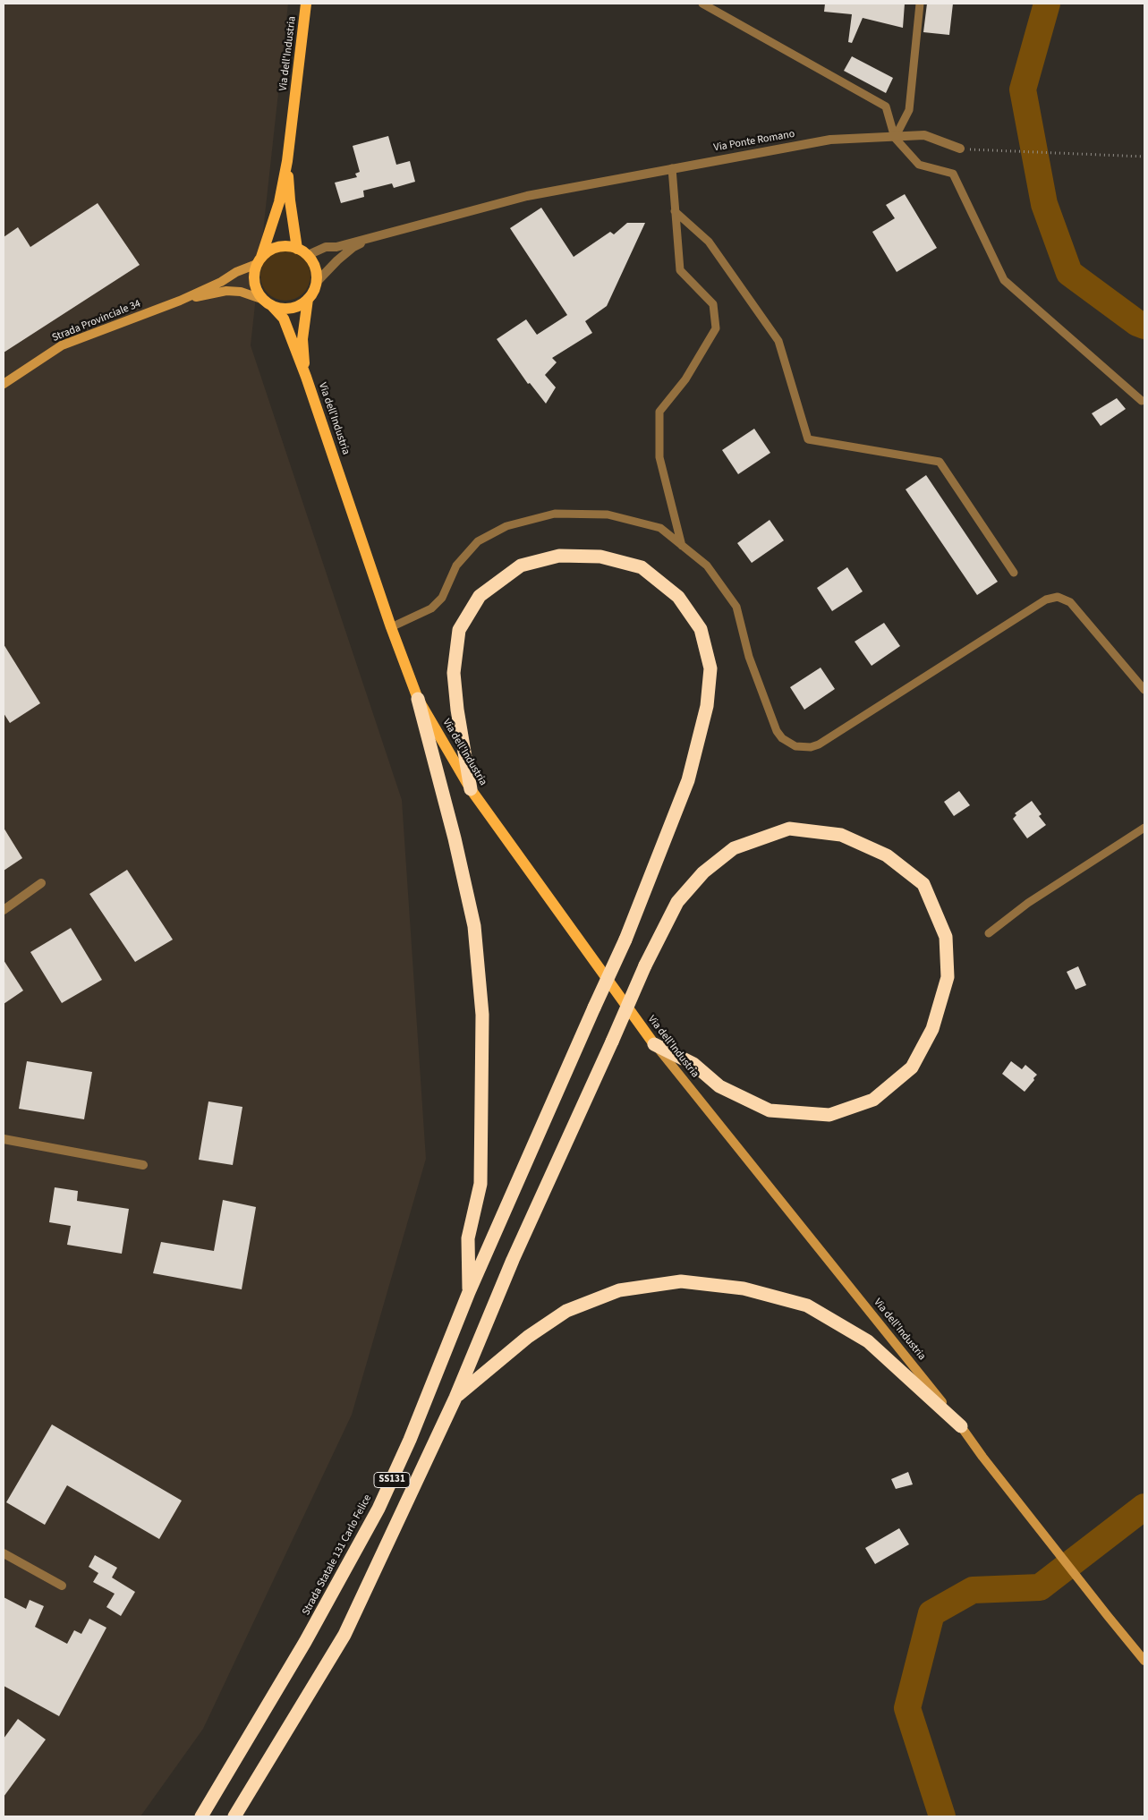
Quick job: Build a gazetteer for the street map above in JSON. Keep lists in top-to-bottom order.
{
  "streets": {
    "highway": ["SS131", "Strada Statale 131 Carlo Felice"],
    "main road": ["Via dell'Industria", "Strada Provinciale 34"],
    "street": ["Via Ponte Romano"]
  },
  "crossings": [
    ["Via dell'Industria", "Via Ponte Romano"],
    ["Via dell'Industria", "Strada Statale 131 Carlo Felice"]
  ]
}
